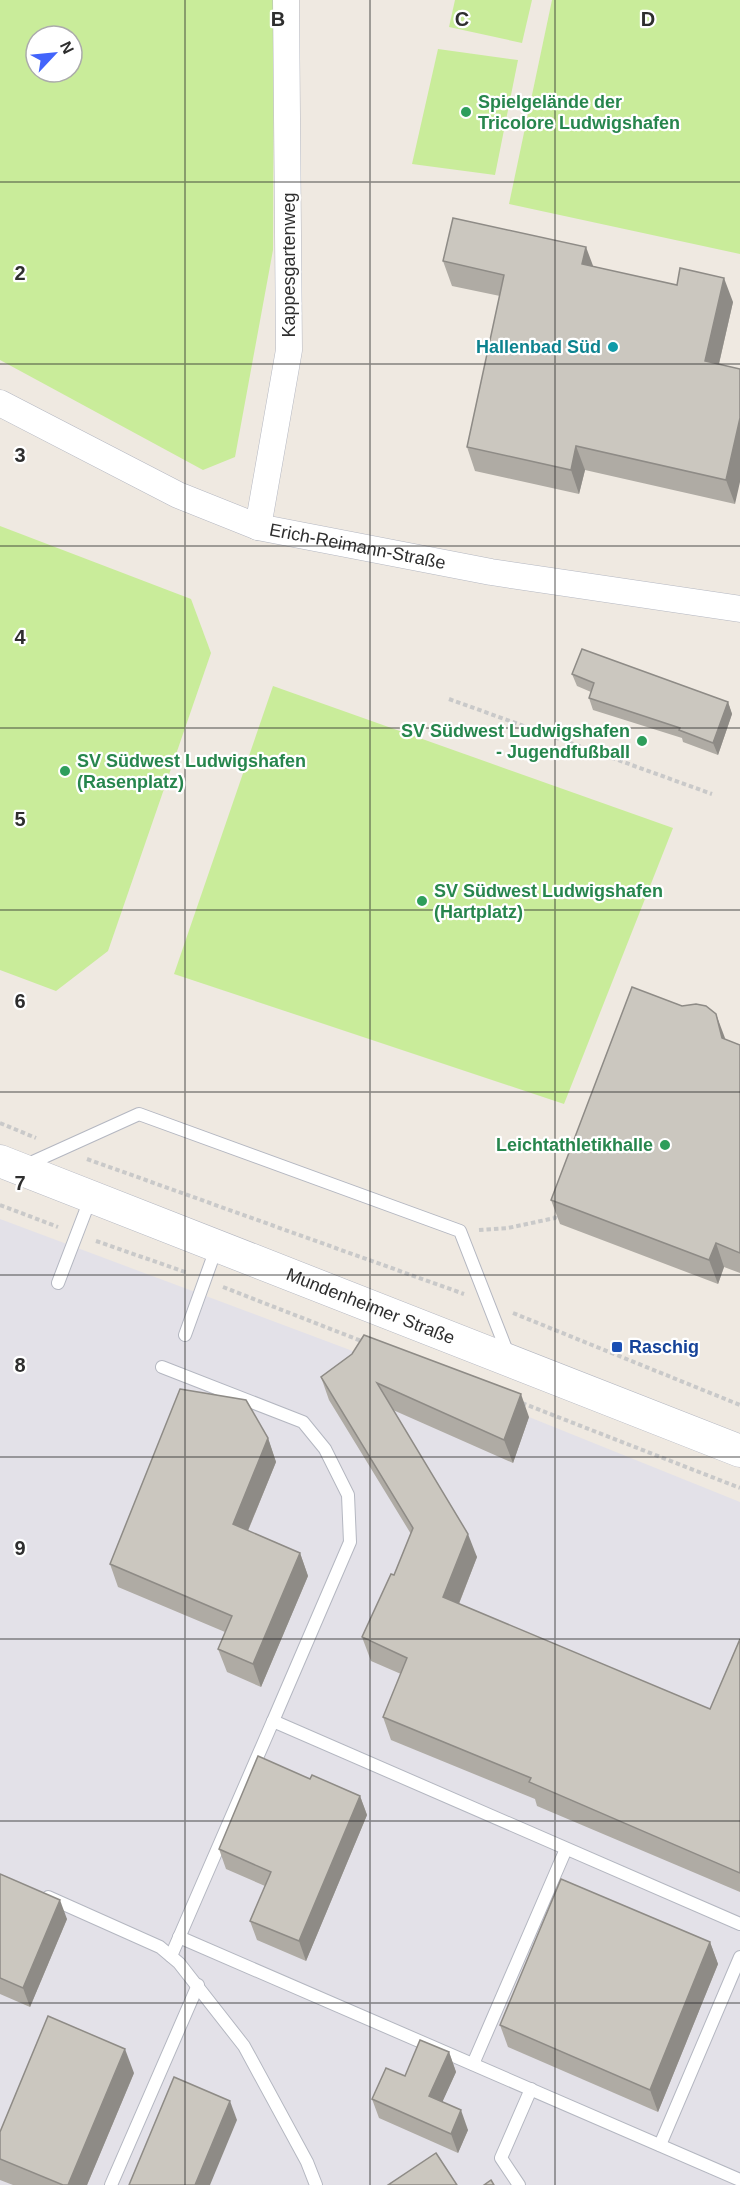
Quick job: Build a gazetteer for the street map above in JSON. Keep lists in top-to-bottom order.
{
  "streets": {
    "street": ["Kappesgartenweg", "Erich-Reimann-Straße", "Mundenheimer Straße"]
  },
  "crossings": [
    ["Kappesgartenweg", "Erich-Reimann-Straße"]
  ],
  "places": {
    "other": [
      "Spielgelände der Tricolore Ludwigshafen",
      "Hallenbad Süd",
      "SV Südwest Ludwigshafen - Jugendfußball",
      "SV Südwest Ludwigshafen (Rasenplatz)",
      "SV Südwest Ludwigshafen (Hartplatz)",
      "Leichtathletikhalle"
    ],
    "transit": ["Raschig"]
  },
  "north": "top right",
  "grid": {
    "columns": ["B", "C", "D"],
    "rows": [
      "2",
      "3",
      "4",
      "5",
      "6",
      "7",
      "8",
      "9"
    ]
  }
}
